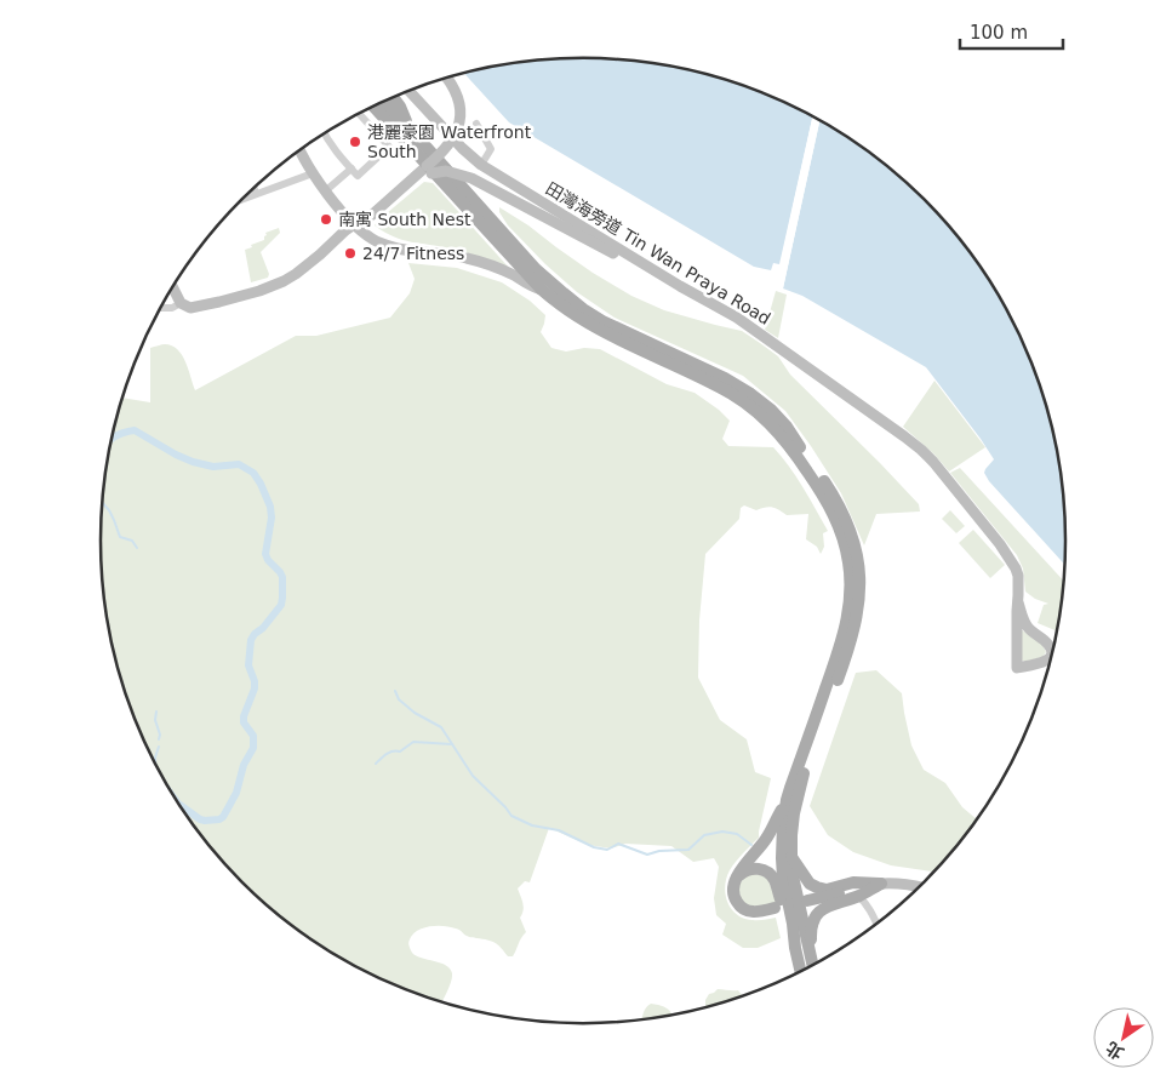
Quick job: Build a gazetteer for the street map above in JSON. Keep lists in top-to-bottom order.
{
  "streets": {
    "street": ["田灣海旁道 Tin Wan Praya Road"]
  },
  "places": ["港麗豪園 Waterfront South", "南寓 South Nest", "24/7 Fitness"],
  "scale_bar": "100 m",
  "north": "bottom left"
}
